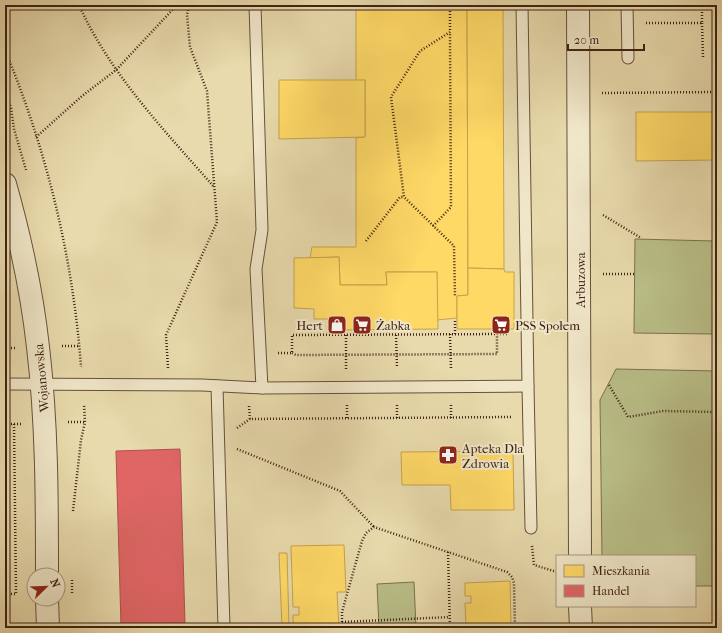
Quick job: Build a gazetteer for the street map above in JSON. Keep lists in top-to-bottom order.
{
  "streets": {
    "street": ["Arbuzowa", "Wojanowska"]
  },
  "places": {
    "shop": ["Hert"],
    "supermarket": ["Żabka", "PSS Społem"],
    "pharmacy": ["Apteka Dla Zdrowia"]
  },
  "legend": ["Mieszkania", "Handel"],
  "scale_bar": "20 m",
  "north": "top right"
}
